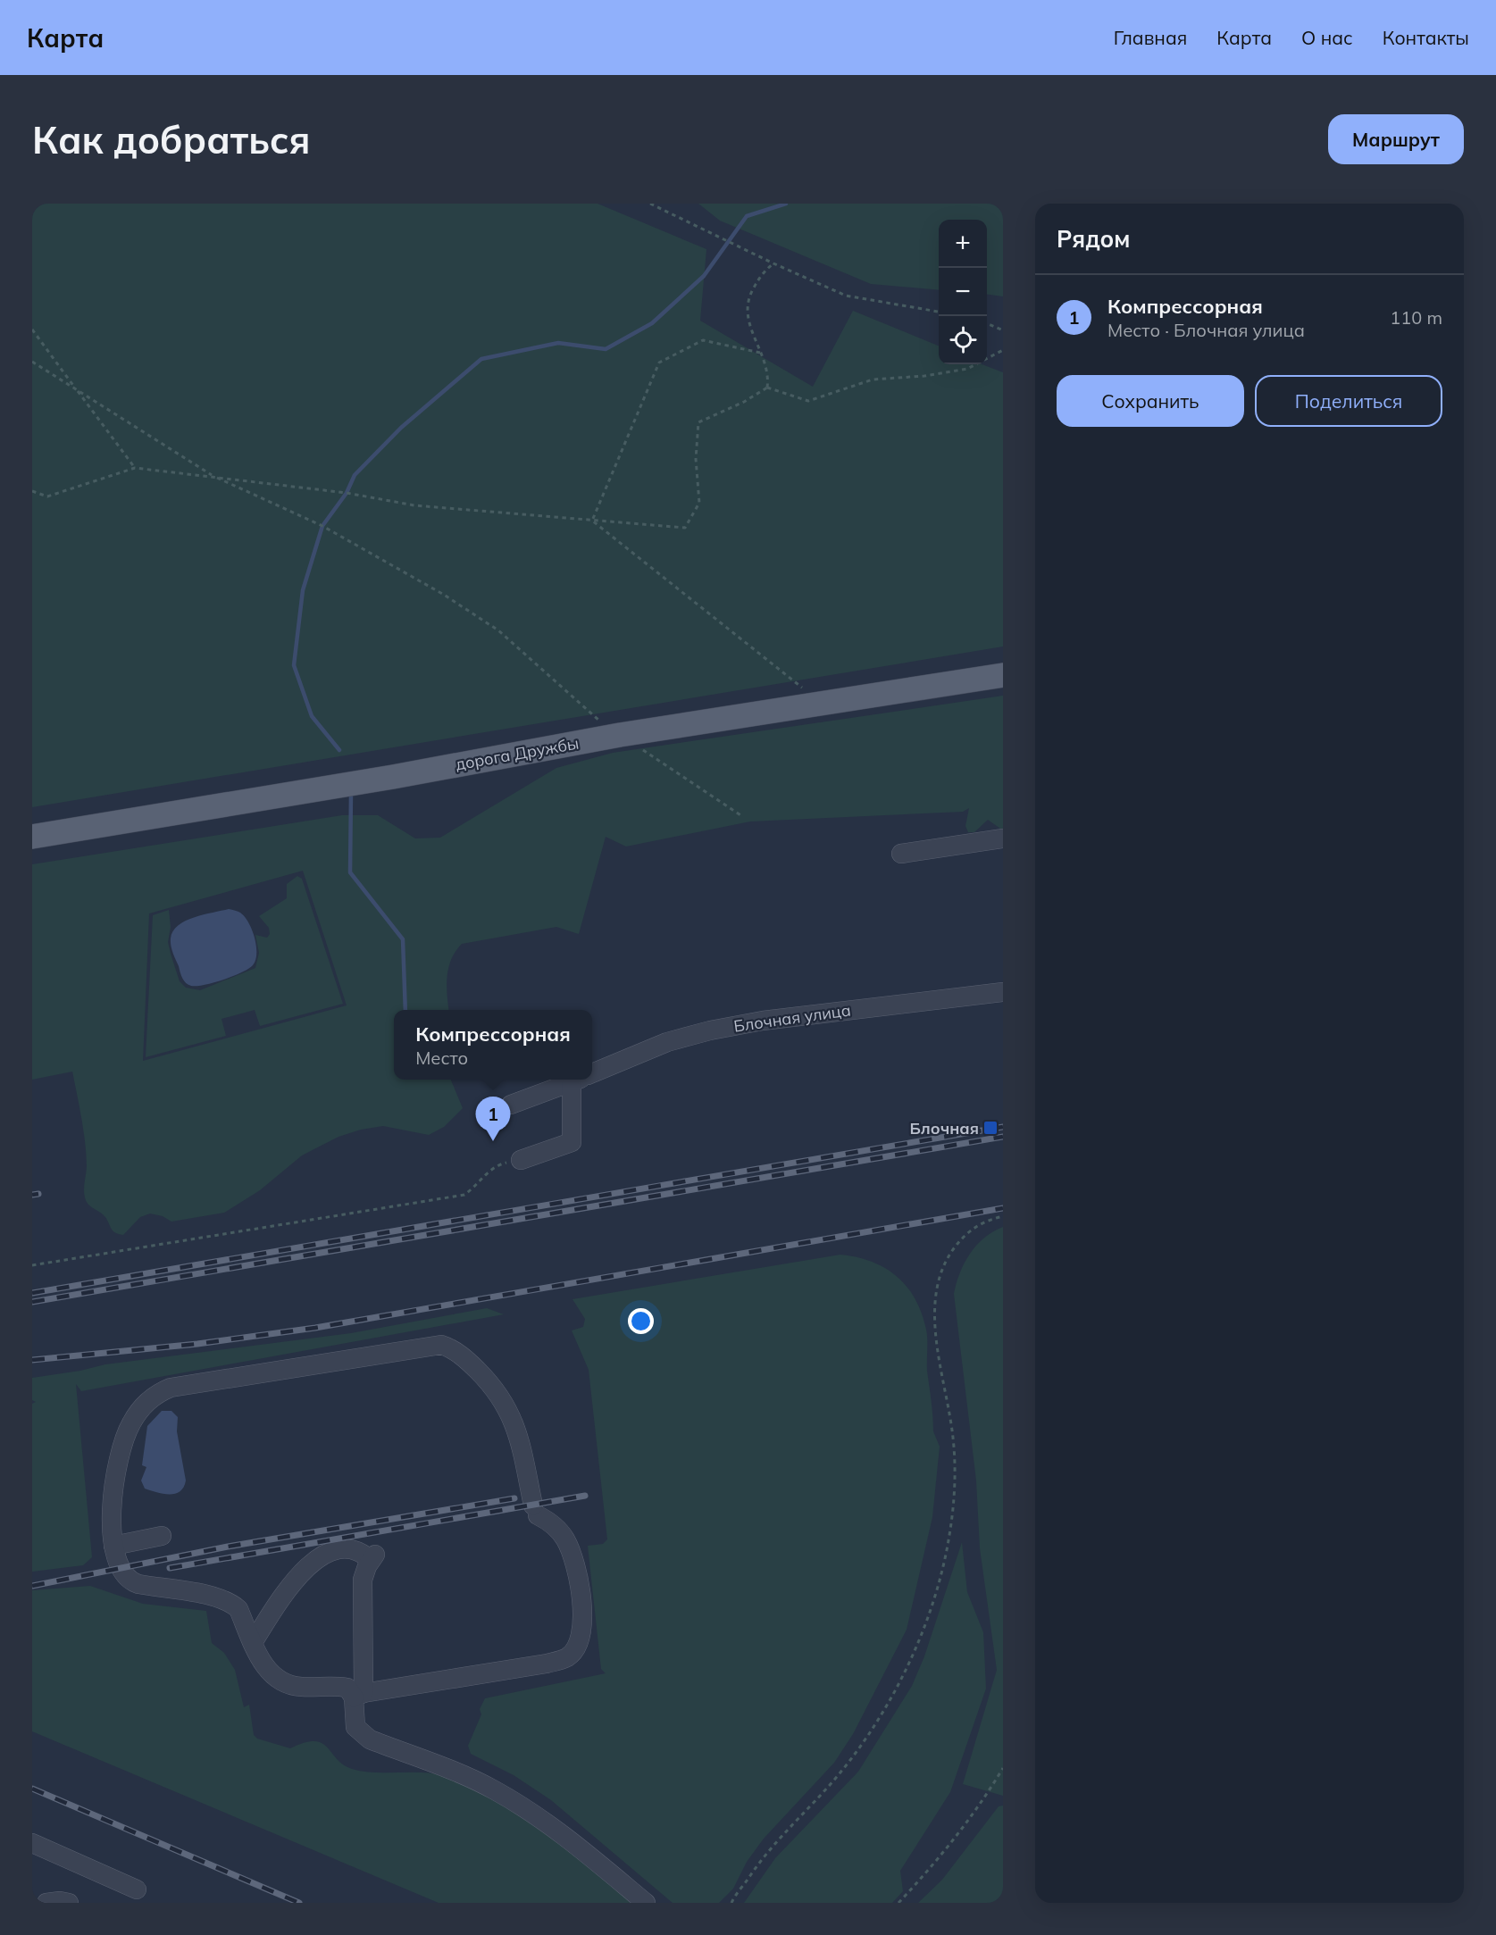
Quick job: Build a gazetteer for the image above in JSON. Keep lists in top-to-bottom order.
{
  "streets": {
    "main road": ["дорога Дружбы"],
    "street": ["Блочная улица"]
  },
  "places": {
    "transit": ["Блочная"]
  },
  "page": {
    "header": "Карта",
    "nav": [
      "Главная",
      "Карта",
      "О нас",
      "Контакты"
    ],
    "buttons": [
      "Маршрут",
      ["Сохранить", "Поделиться"]
    ],
    "title": "Как добраться",
    "heading": "Рядом",
    "map_buttons": ["+", "−"],
    "list": [
      {
        "mark": "1",
        "name": "Компрессорная",
        "note": "Место · Блочная улица",
        "value": "110 m"
      }
    ],
    "popup": ["Компрессорная", "Место"],
    "pins": "1"
  }
}
